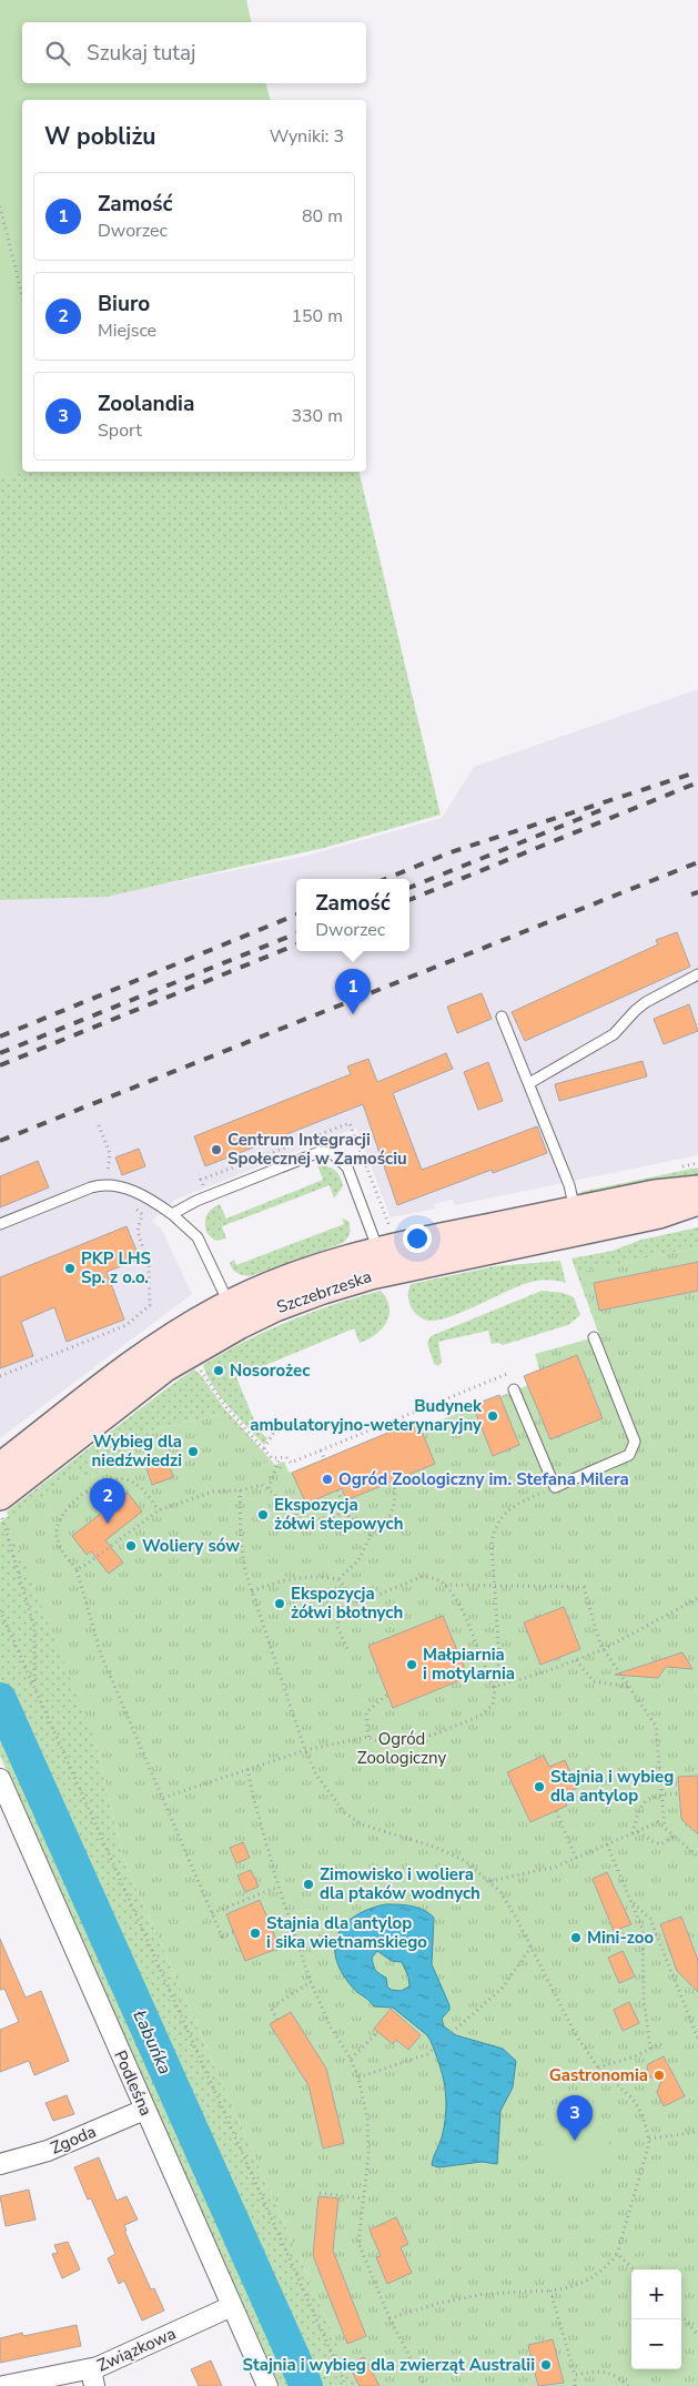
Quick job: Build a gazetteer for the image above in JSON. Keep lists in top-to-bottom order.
{
  "streets": {
    "street": [
      "Szczebrzeska",
      "Podleśna",
      "Zgoda",
      "Związkowa"
    ]
  },
  "crossings": [
    ["Podleśna", "Zgoda"],
    ["Podleśna", "Związkowa"]
  ],
  "water": ["Łabuńka"],
  "parks": ["Ogród Zoologiczny"],
  "places": [
    "Centrum Integracji Społecznej w Zamościu",
    "PKP LHS Sp. z o.o.",
    "Nosorożec",
    "Budynek ambulatoryjno-weterynaryjny",
    "Wybieg dla niedźwiedzi",
    "Ogród Zoologiczny im. Stefana Milera",
    "Ekspozycja żółwi stepowych",
    "Woliery sów",
    "Ekspozycja żółwi błotnych",
    "Małpiarnia i motylarnia",
    "Stajnia i wybieg dla antylop",
    "Zimowisko i woliera dla ptaków wodnych",
    "Stajnia dla antylop i sika wietnamskiego",
    "Mini-zoo",
    "Gastronomia",
    "Stajnia i wybieg dla zwierząt Australii"
  ],
  "page": {
    "search": "Szukaj tutaj",
    "heading": ["W pobliżu", "Wyniki: 3"],
    "list": [
      {
        "mark": "1",
        "name": "Zamość",
        "note": "Dworzec",
        "value": "80 m"
      },
      {
        "mark": "2",
        "name": "Biuro",
        "note": "Miejsce",
        "value": "150 m"
      },
      {
        "mark": "3",
        "name": "Zoolandia",
        "note": "Sport",
        "value": "330 m"
      }
    ],
    "popup": ["Zamość", "Dworzec"],
    "pins": ["1", "2", "3"],
    "map_buttons": ["+", "−"]
  }
}
